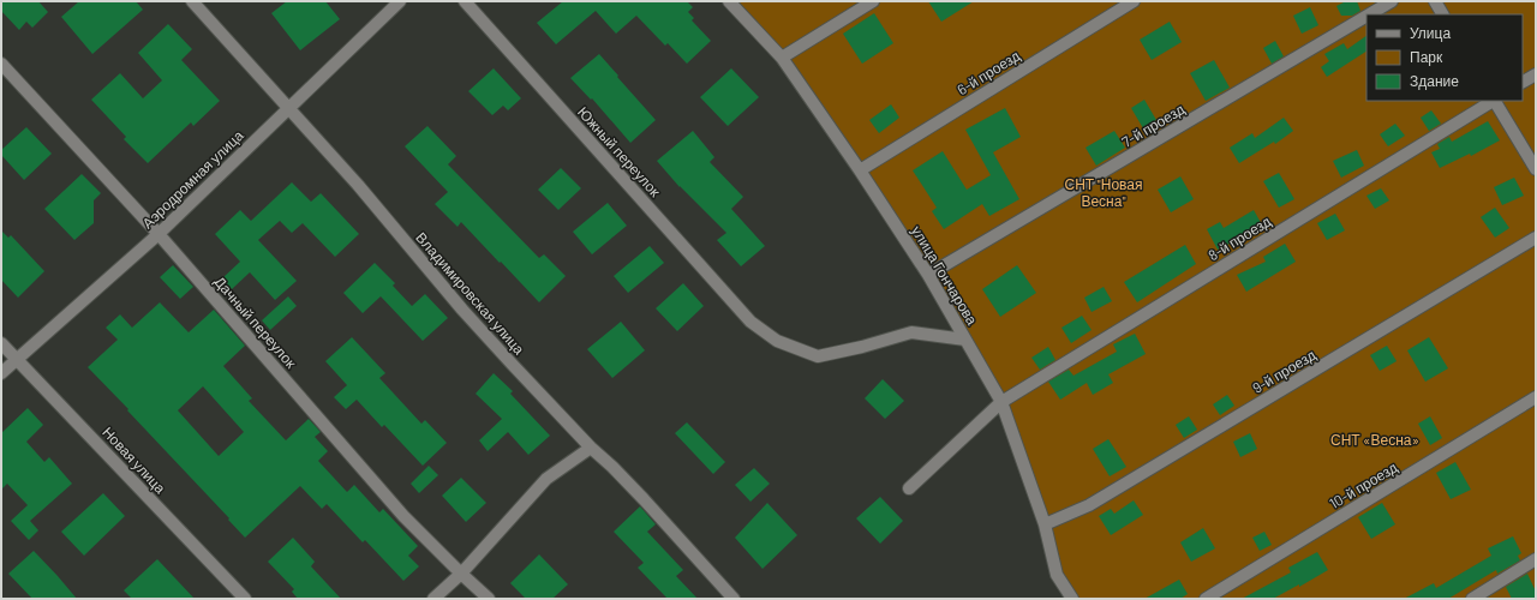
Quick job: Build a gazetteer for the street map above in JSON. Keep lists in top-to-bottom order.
{
  "streets": {
    "street": [
      "6-й проезд",
      "7-й проезд",
      "Южный переулок",
      "Аэродромная улица",
      "8-й проезд",
      "улица Гончарова",
      "Владимировская улица",
      "Дачный переулок",
      "9-й проезд",
      "Новая улица",
      "10-й проезд"
    ]
  },
  "crossings": [
    ["6-й проезд", "улица Гончарова"],
    ["7-й проезд", "улица Гончарова"],
    ["Южный переулок", "улица Гончарова"],
    ["Аэродромная улица", "Владимировская улица"],
    ["Аэродромная улица", "Дачный переулок"],
    ["Аэродромная улица", "Новая улица"],
    ["8-й проезд", "улица Гончарова"],
    ["улица Гончарова", "9-й проезд"]
  ],
  "parks": ["СНТ \"Новая Весна\"", "СНТ «Весна»"],
  "legend": ["Улица", "Парк", "Здание"]
}
